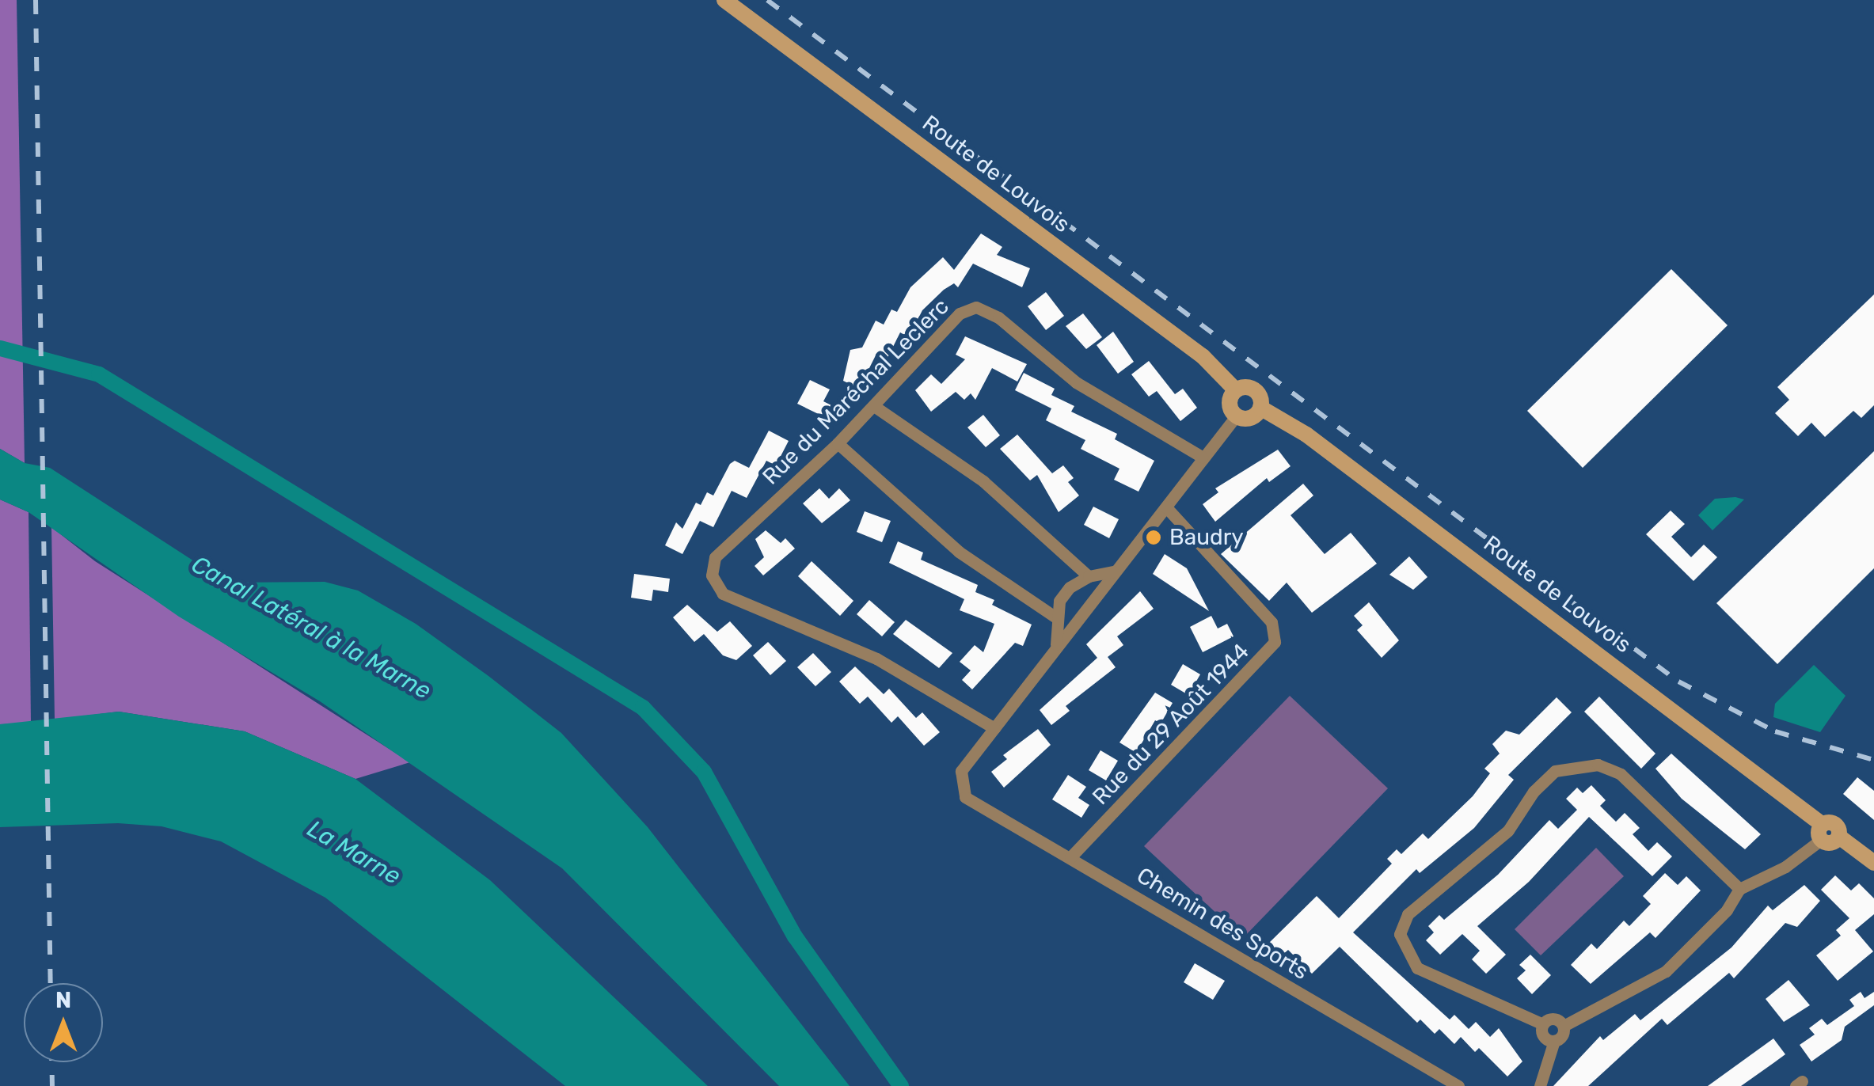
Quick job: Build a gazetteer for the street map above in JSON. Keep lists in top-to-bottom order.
{
  "streets": {
    "street": [
      "Route de Louvois",
      "Rue du Maréchal Leclerc",
      "Rue du 29 Août 1944",
      "Chemin des Sports"
    ]
  },
  "crossings": [
    ["Rue du Maréchal Leclerc", "Chemin des Sports"],
    ["Rue du 29 Août 1944", "Chemin des Sports"]
  ],
  "water": ["Canal Latéral à la Marne", "La Marne"],
  "places": ["Baudry"],
  "north": "top"
}
